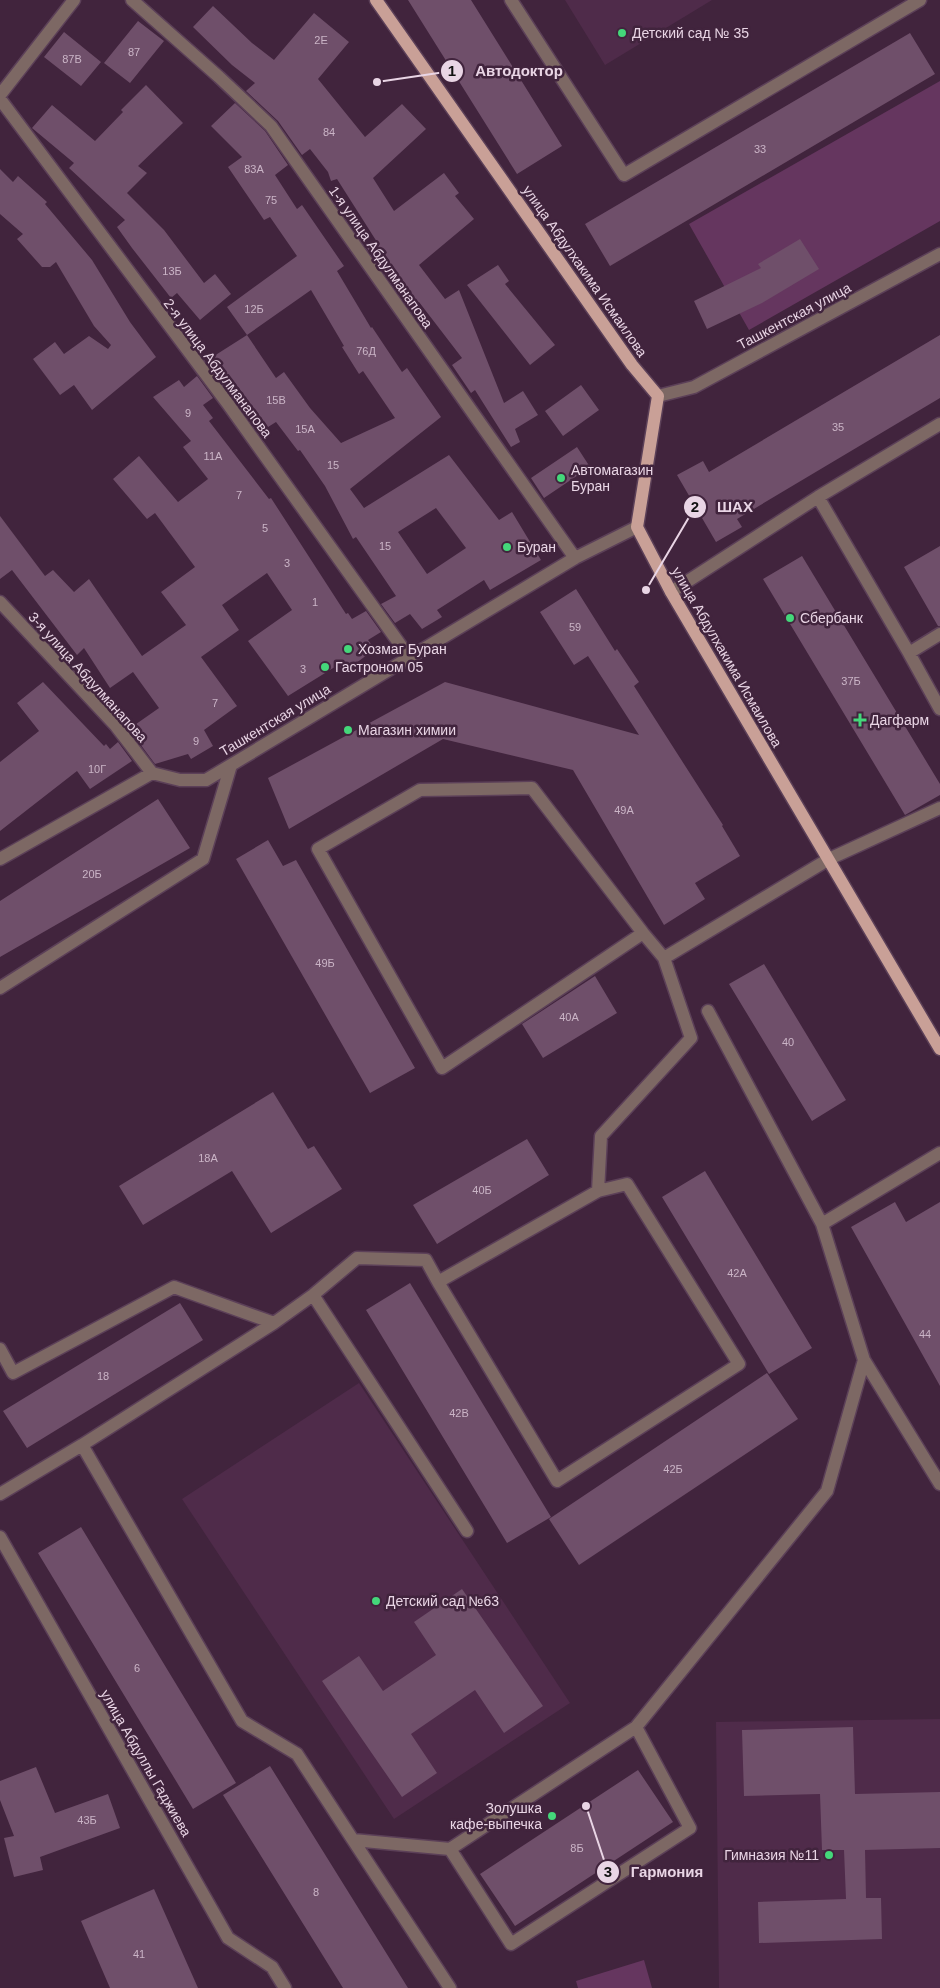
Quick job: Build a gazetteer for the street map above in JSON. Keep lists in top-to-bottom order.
{
  "streets": {
    "main road": ["улица Абдулхакима Исмаилова"],
    "street": [
      "1-я улица Абдулманапова",
      "Ташкентская улица",
      "2-я улица Абдулманапова",
      "3-я улица Абдулманапова",
      "улица Абдуллы Гаджиева"
    ]
  },
  "crossings": [
    ["1-я улица Абдулманапова", "Ташкентская улица"],
    ["улица Абдулхакима Исмаилова", "Ташкентская улица"],
    ["Ташкентская улица", "2-я улица Абдулманапова"],
    ["Ташкентская улица", "3-я улица Абдулманапова"]
  ],
  "places": {
    "other": [
      "Детский сад № 35",
      "Автодоктор",
      "Автомагазин Буран",
      "Буран",
      "ШАХ",
      "Сбербанк",
      "Хозмаг Буран",
      "Гастроном 05",
      "Магазин химии",
      "Детский сад №63",
      "Гармония",
      "Золушка кафе-выпечка",
      "Гимназия №11"
    ],
    "health": ["Дагфарм"]
  },
  "house_numbers": [
    "2Е",
    "87",
    "87В",
    "84",
    "33",
    "83А",
    "75",
    "13Б",
    "12Б",
    "76Д",
    "15В",
    "9",
    "35",
    "15А",
    "11А",
    "15",
    "7",
    "5",
    "15",
    "3",
    "1",
    "59",
    "3",
    "37Б",
    "7",
    "9",
    "10Г",
    "49А",
    "20Б",
    "49Б",
    "40А",
    "40",
    "18А",
    "40Б",
    "42А",
    "44",
    "18",
    "42В",
    "42Б",
    "6",
    "43Б",
    "8Б",
    "8",
    "41"
  ]
}
